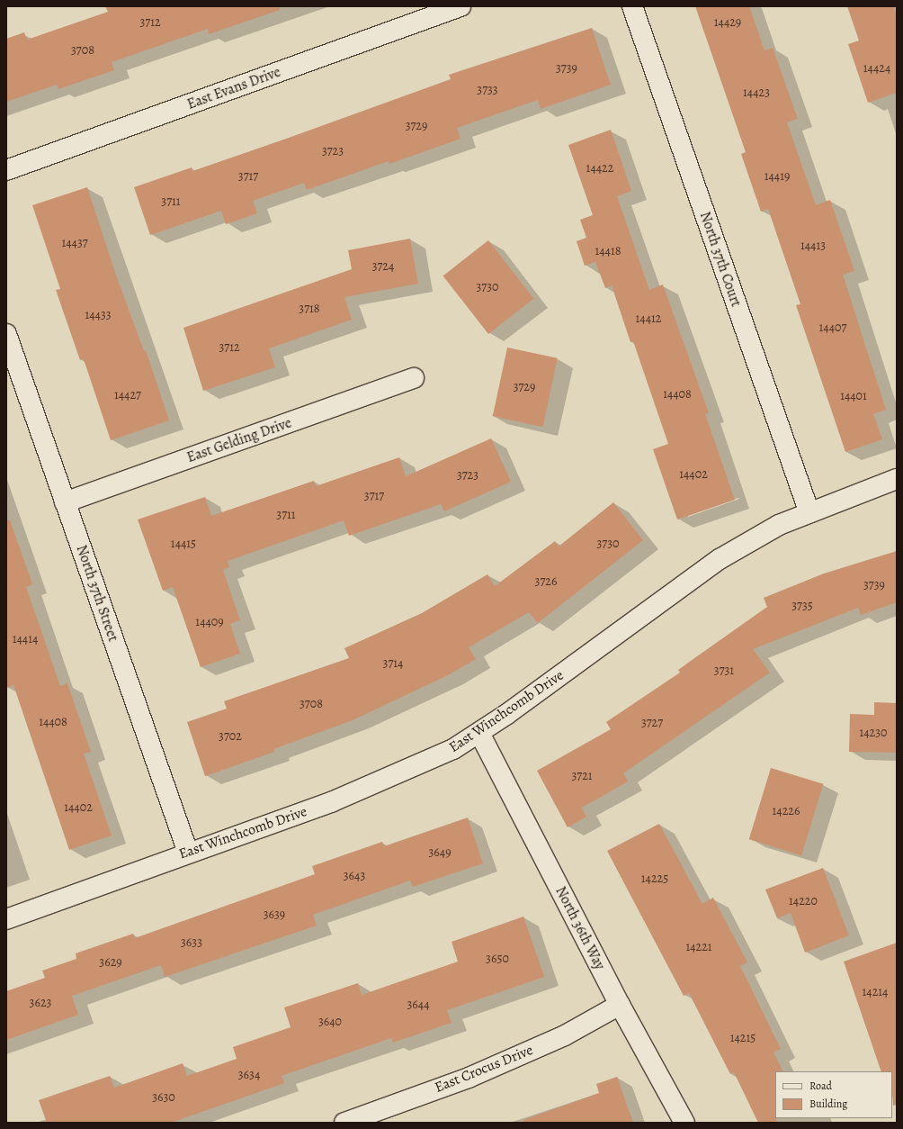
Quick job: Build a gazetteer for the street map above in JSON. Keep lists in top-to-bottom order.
{
  "streets": {
    "street": [
      "East Evans Drive",
      "North 37th Court",
      "East Gelding Drive",
      "North 37th Street",
      "East Winchcomb Drive",
      "North 36th Way",
      "East Crocus Drive"
    ]
  },
  "crossings": [
    ["North 37th Court", "East Winchcomb Drive"],
    ["East Gelding Drive", "North 37th Street"],
    ["North 37th Street", "East Winchcomb Drive"],
    ["East Winchcomb Drive", "North 36th Way"],
    ["North 36th Way", "East Crocus Drive"]
  ],
  "house_numbers": [
    "3712",
    "14429",
    "3708",
    "3739",
    "14424",
    "3733",
    "14423",
    "3729",
    "3723",
    "14422",
    "3717",
    "14419",
    "3711",
    "14437",
    "14413",
    "14418",
    "3724",
    "3730",
    "3718",
    "14433",
    "14412",
    "14407",
    "3712",
    "3729",
    "14408",
    "14427",
    "14401",
    "14402",
    "3723",
    "3717",
    "3711",
    "14415",
    "3730",
    "3726",
    "3739",
    "3735",
    "14409",
    "14414",
    "3714",
    "3731",
    "3708",
    "14408",
    "3727",
    "14230",
    "3702",
    "3721",
    "14402",
    "14226",
    "3649",
    "3643",
    "14225",
    "14220",
    "3639",
    "3633",
    "14221",
    "3650",
    "3629",
    "14214",
    "3623",
    "3644",
    "3640",
    "14215",
    "3634",
    "3630"
  ],
  "legend": ["Road", "Building"]
}
